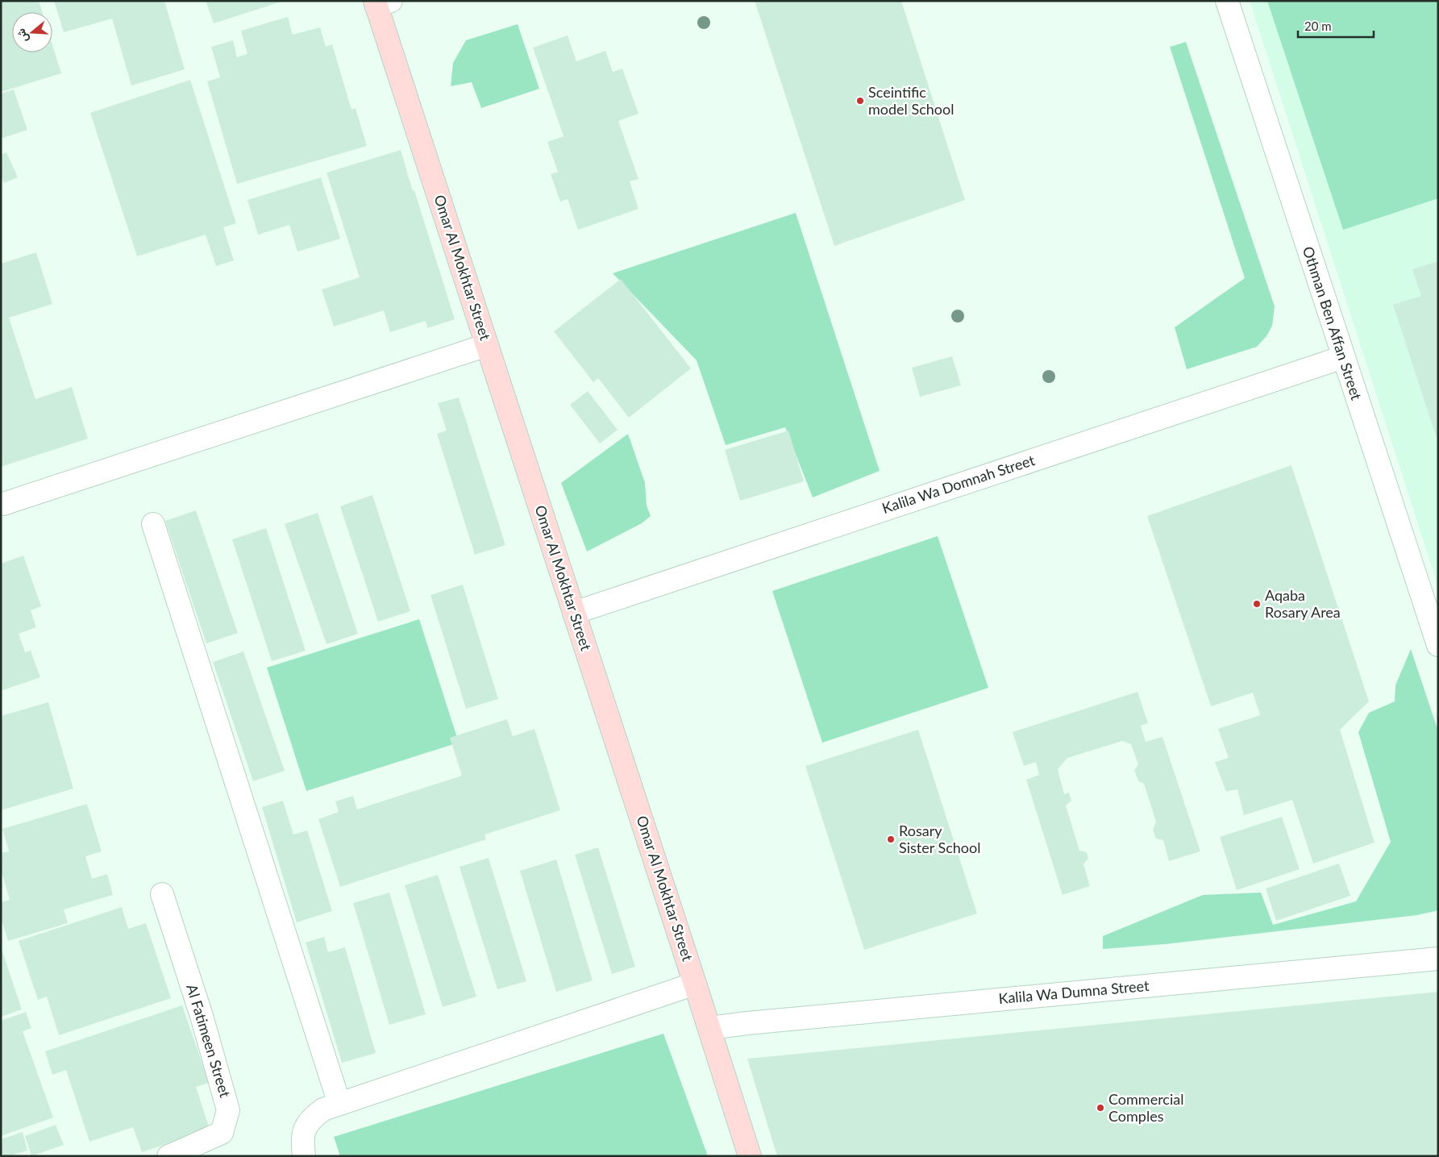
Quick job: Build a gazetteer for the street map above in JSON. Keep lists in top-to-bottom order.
{
  "streets": {
    "street": [
      "Omar Al Mokhtar Street",
      "Othman Ben Affan Street",
      "Kalila Wa Domnah Street",
      "Kalila Wa Dumna Street",
      "Al Fatimeen Street"
    ]
  },
  "crossings": [
    ["Omar Al Mokhtar Street", "Kalila Wa Domnah Street"],
    ["Omar Al Mokhtar Street", "Kalila Wa Dumna Street"],
    ["Othman Ben Affan Street", "Kalila Wa Domnah Street"]
  ],
  "places": [
    "Sceintific model School",
    "Aqaba Rosary Area",
    "Rosary Sister School",
    "Commercial Comples"
  ],
  "scale_bar": "20 m",
  "north": "left"
}
